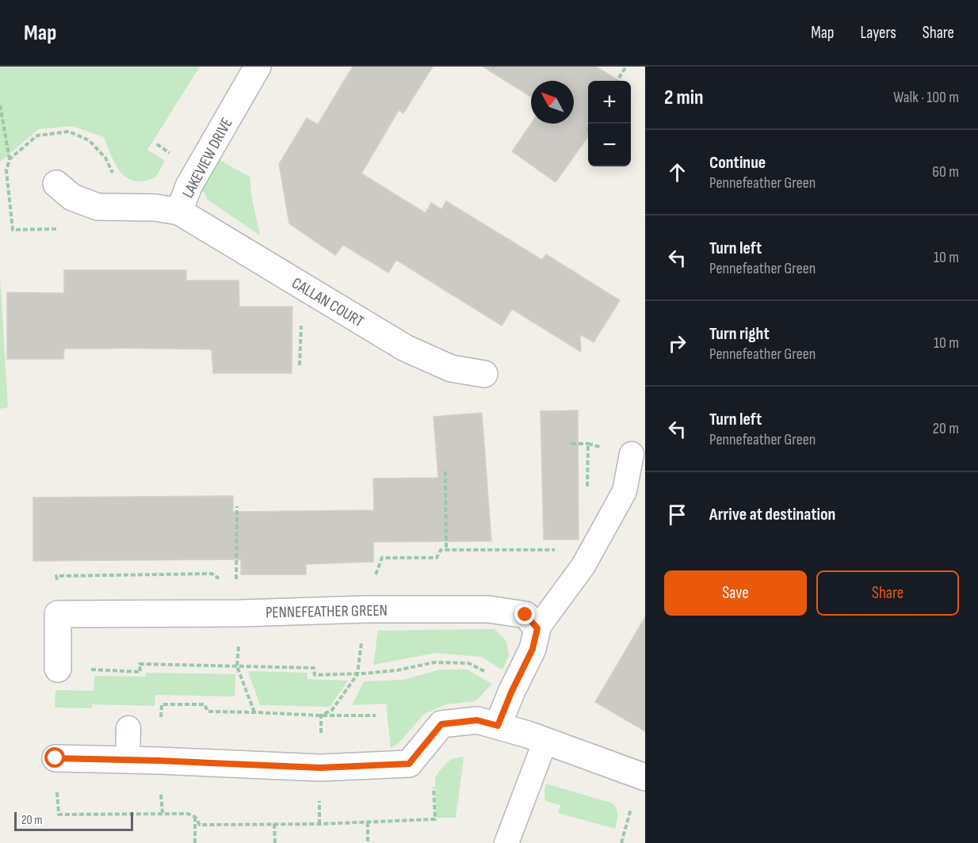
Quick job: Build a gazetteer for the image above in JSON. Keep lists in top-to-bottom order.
{
  "streets": {
    "street": ["LAKEVIEW DRIVE", "CALLAN COURT", "PENNEFEATHER GREEN"]
  },
  "crossings": [
    ["LAKEVIEW DRIVE", "CALLAN COURT"]
  ],
  "scale_bar": "20 m",
  "north": "top left",
  "page": {
    "header": "Map",
    "nav": ["Map", "Layers", "Share"],
    "heading": ["2 min", "Walk · 100 m"],
    "map_buttons": ["+", "−"],
    "list": [
      ["Continue", "Pennefeather Green", "60 m"],
      ["Turn left", "Pennefeather Green", "10 m"],
      ["Turn right", "Pennefeather Green", "10 m"],
      ["Turn left", "Pennefeather Green", "20 m"],
      "Arrive at destination"
    ],
    "buttons": ["Save", "Share"],
    "scale": "20 m"
  }
}
